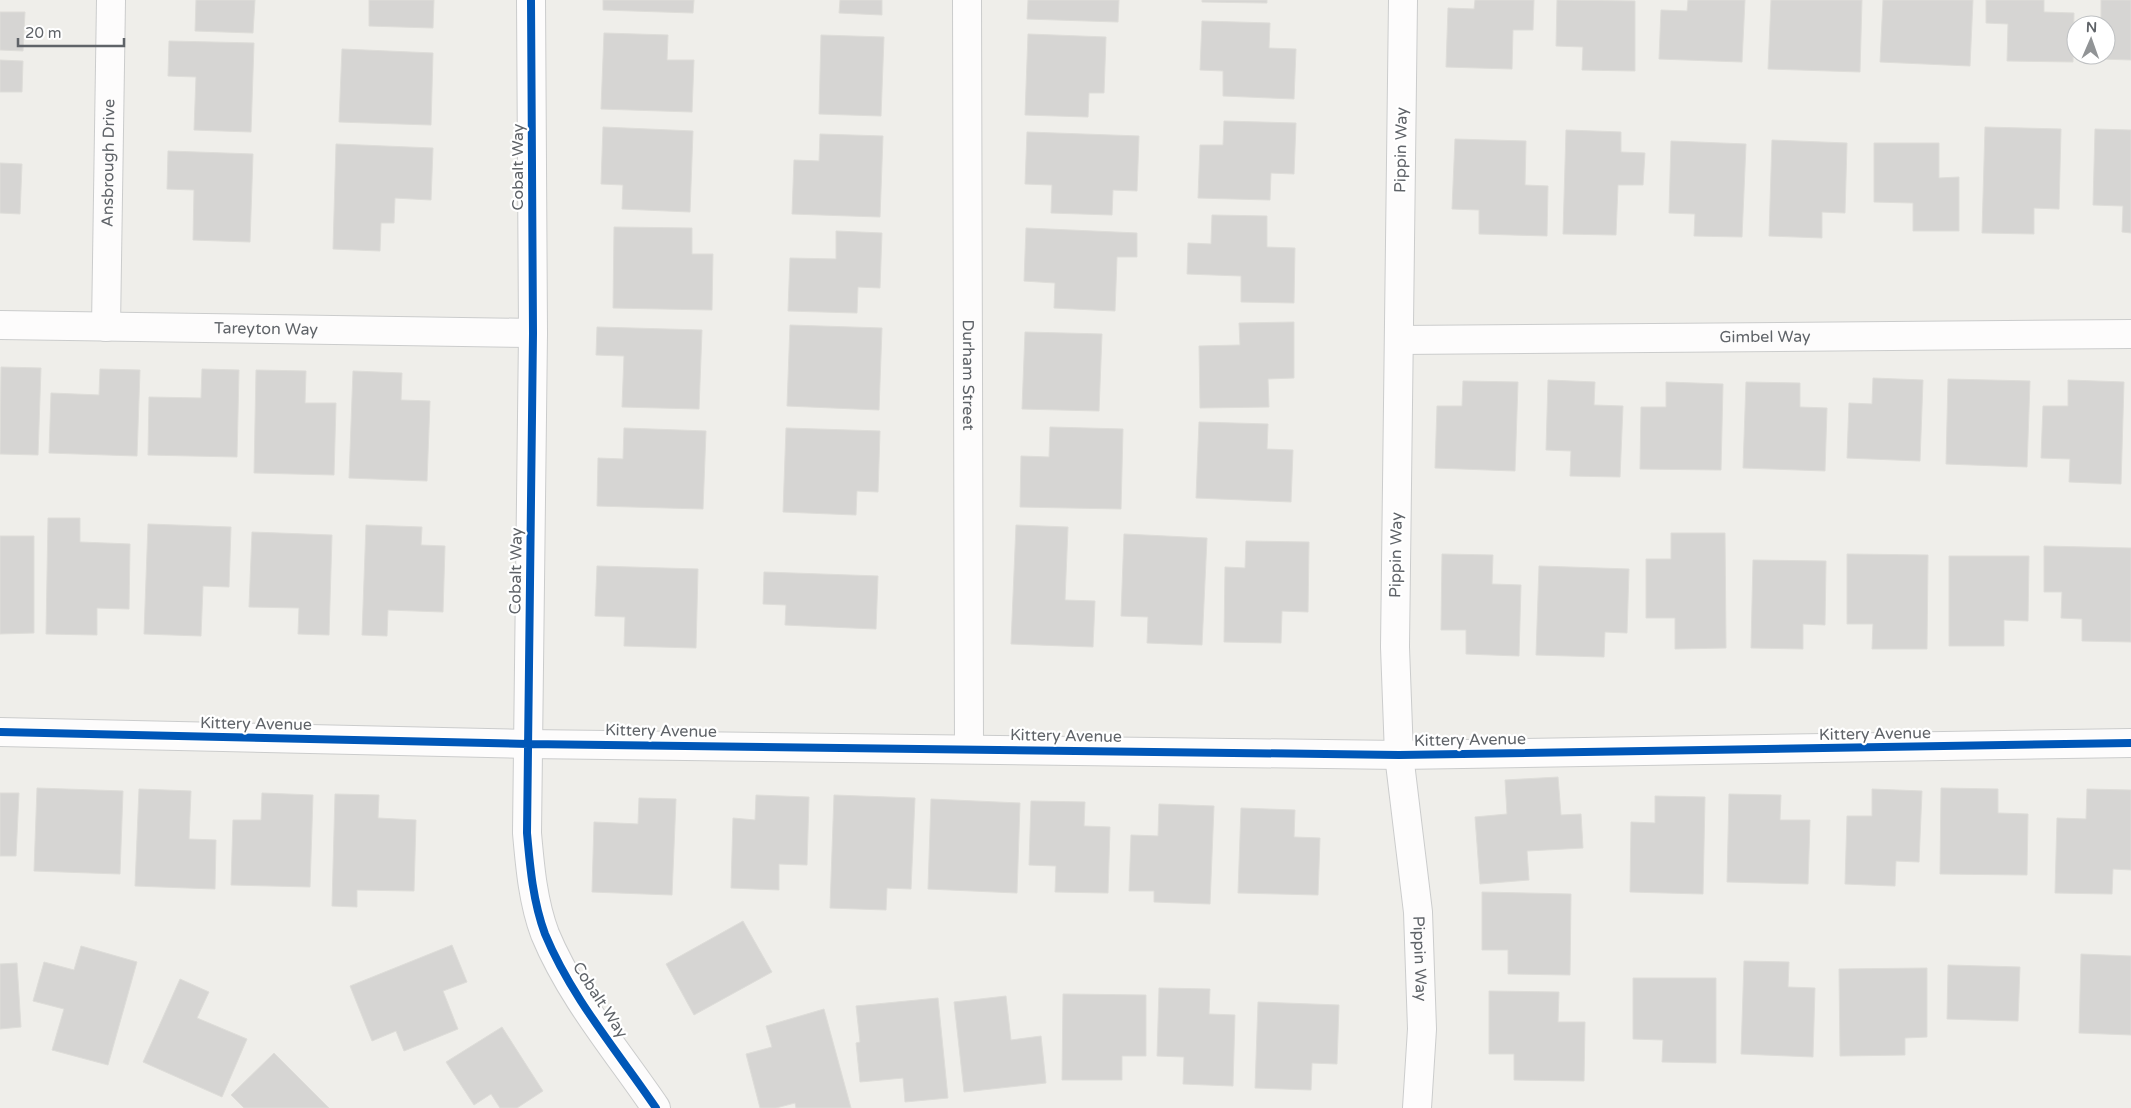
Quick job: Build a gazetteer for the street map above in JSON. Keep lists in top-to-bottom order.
{
  "streets": {
    "street": [
      "Pippin Way",
      "Ansbrough Drive",
      "Cobalt Way",
      "Tareyton Way",
      "Gimbel Way",
      "Durham Street",
      "Kittery Avenue"
    ]
  },
  "crossings": [
    ["Pippin Way", "Gimbel Way"],
    ["Pippin Way", "Kittery Avenue"],
    ["Ansbrough Drive", "Tareyton Way"],
    ["Cobalt Way", "Tareyton Way"],
    ["Cobalt Way", "Kittery Avenue"],
    ["Durham Street", "Kittery Avenue"]
  ],
  "scale_bar": "20 m",
  "north": "top"
}
